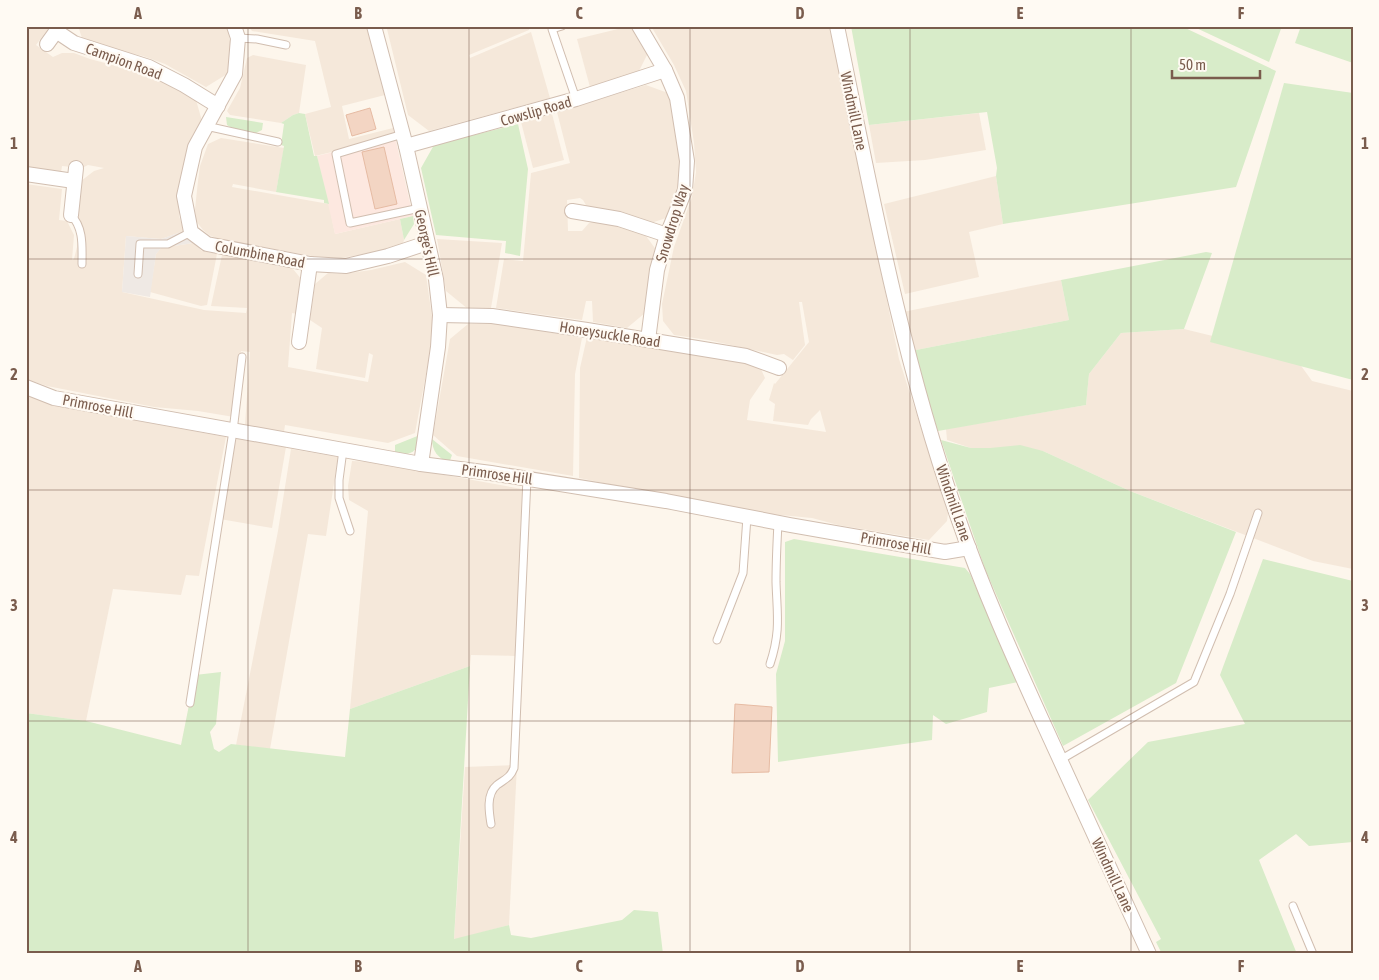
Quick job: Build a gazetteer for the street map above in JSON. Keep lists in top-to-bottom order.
{
  "streets": {
    "street": [
      "Campion Road",
      "Cowslip Road",
      "Windmill Lane",
      "Snowdrop Way",
      "George's Hill",
      "Columbine Road",
      "Honeysuckle Road",
      "Primrose Hill"
    ]
  },
  "crossings": [
    ["Cowslip Road", "Snowdrop Way"],
    ["Cowslip Road", "George's Hill"],
    ["Windmill Lane", "Primrose Hill"],
    ["Snowdrop Way", "Honeysuckle Road"],
    ["George's Hill", "Columbine Road"],
    ["George's Hill", "Honeysuckle Road"],
    ["George's Hill", "Primrose Hill"]
  ],
  "scale_bar": "50 m",
  "grid": {
    "columns": [
      "A",
      "B",
      "C",
      "D",
      "E",
      "F"
    ],
    "rows": [
      "1",
      "2",
      "3",
      "4"
    ]
  }
}
